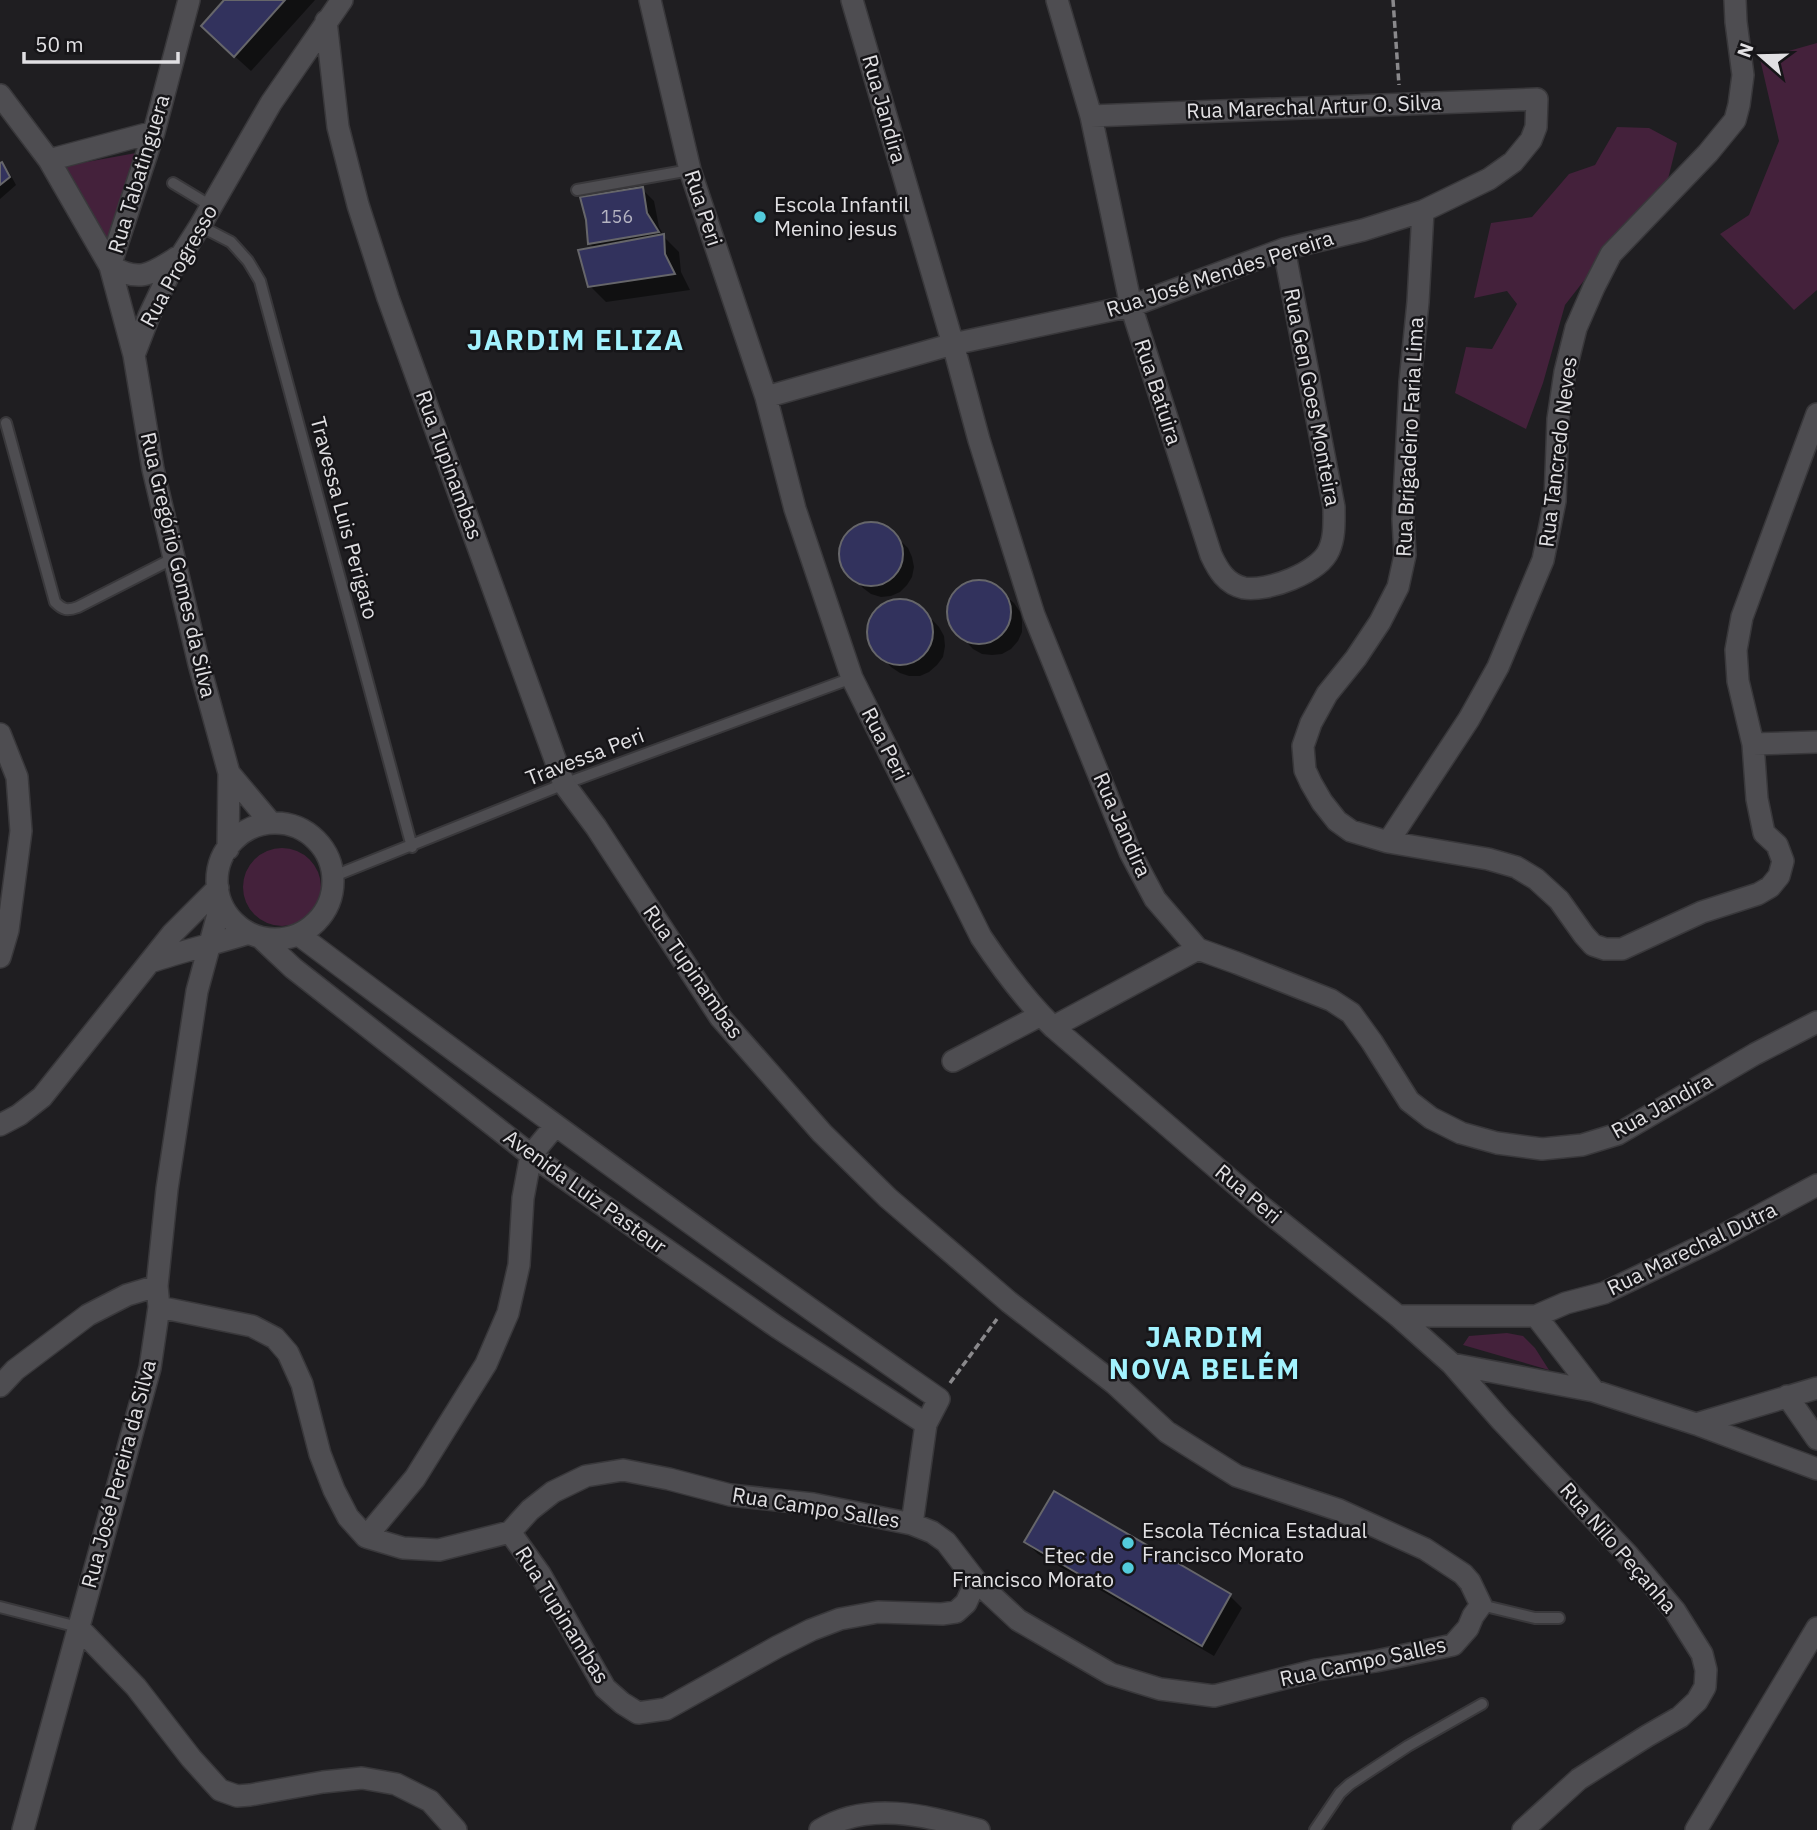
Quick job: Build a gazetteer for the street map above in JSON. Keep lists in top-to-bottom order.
{
  "streets": {
    "street": [
      "Rua Marechal Artur O. Silva",
      "Rua Jandira",
      "Rua Tabatinguera",
      "Rua Peri",
      "Rua Progresso",
      "Rua José Mendes Pereira",
      "Rua Batuira",
      "Rua Gen Goes Monteira",
      "Rua Brigadeiro Faria Lima",
      "Rua Tancredo Neves",
      "Rua Tupinambas",
      "Rua Gregório Gomes da Silva",
      "Avenida Luiz Pasteur",
      "Rua Marechal Dutra",
      "Rua José Pereira da Silva",
      "Rua Campo Salles",
      "Rua Nilo Peçanha"
    ],
    "lane": ["Travessa Luis Perigato", "Travessa Peri"]
  },
  "crossings": [
    ["Rua Marechal Artur O. Silva", "Rua José Mendes Pereira"],
    ["Rua Marechal Artur O. Silva", "Rua Batuira"],
    ["Rua Jandira", "Rua José Mendes Pereira"],
    ["Rua Tabatinguera", "Rua Progresso"],
    ["Rua Peri", "Rua José Mendes Pereira"],
    ["Rua Peri", "Travessa Peri"],
    ["Rua Peri", "Rua Marechal Dutra"],
    ["Rua Peri", "Rua Nilo Peçanha"],
    ["Rua Progresso", "Rua Tupinambas"],
    ["Rua Progresso", "Travessa Luis Perigato"],
    ["Rua Progresso", "Rua Gregório Gomes da Silva"],
    ["Rua José Mendes Pereira", "Rua Batuira"],
    ["Rua José Mendes Pereira", "Rua Gen Goes Monteira"],
    ["Rua José Mendes Pereira", "Rua Brigadeiro Faria Lima"],
    ["Rua Batuira", "Rua Gen Goes Monteira"],
    ["Rua Brigadeiro Faria Lima", "Rua Tancredo Neves"],
    ["Rua Tupinambas", "Travessa Peri"],
    ["Rua Tupinambas", "Rua Campo Salles"],
    ["Travessa Luis Perigato", "Travessa Peri"],
    ["Rua Gregório Gomes da Silva", "Travessa Peri"],
    ["Rua Gregório Gomes da Silva", "Avenida Luiz Pasteur"],
    ["Rua Gregório Gomes da Silva", "Rua José Pereira da Silva"],
    ["Travessa Peri", "Avenida Luiz Pasteur"],
    ["Travessa Peri", "Rua José Pereira da Silva"],
    ["Avenida Luiz Pasteur", "Rua José Pereira da Silva"],
    ["Rua Marechal Dutra", "Rua Nilo Peçanha"]
  ],
  "districts": ["JARDIM ELIZA", "JARDIM NOVA BELÉM"],
  "places": ["Escola Infantil Menino jesus", "Escola Técnica Estadual Francisco Morato", "Etec de Francisco Morato"],
  "house_numbers": ["156"],
  "scale_bar": "50 m",
  "north": "left"
}
